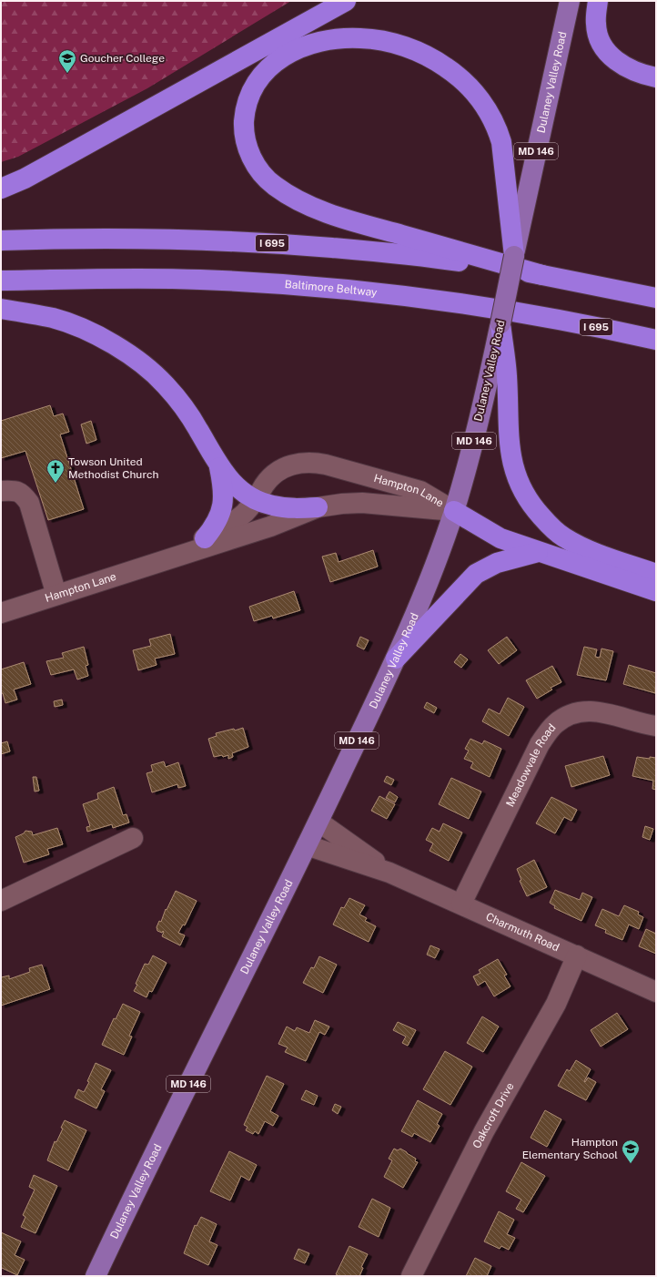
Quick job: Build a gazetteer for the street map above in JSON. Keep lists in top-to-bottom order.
{
  "streets": {
    "highway": ["I 695", "Baltimore Beltway"],
    "main road": ["Dulaney Valley Road", "MD 146"],
    "street": [
      "Hampton Lane",
      "Meadowvale Road",
      "Charmuth Road",
      "Oakcroft Drive"
    ]
  },
  "crossings": [
    ["Dulaney Valley Road", "Hampton Lane"],
    ["Dulaney Valley Road", "Charmuth Road"],
    ["Meadowvale Road", "Charmuth Road"],
    ["Charmuth Road", "Oakcroft Drive"]
  ],
  "places": {
    "school or university": ["Goucher College", "Hampton Elementary School"],
    "church": ["Towson United Methodist Church"]
  }
}
